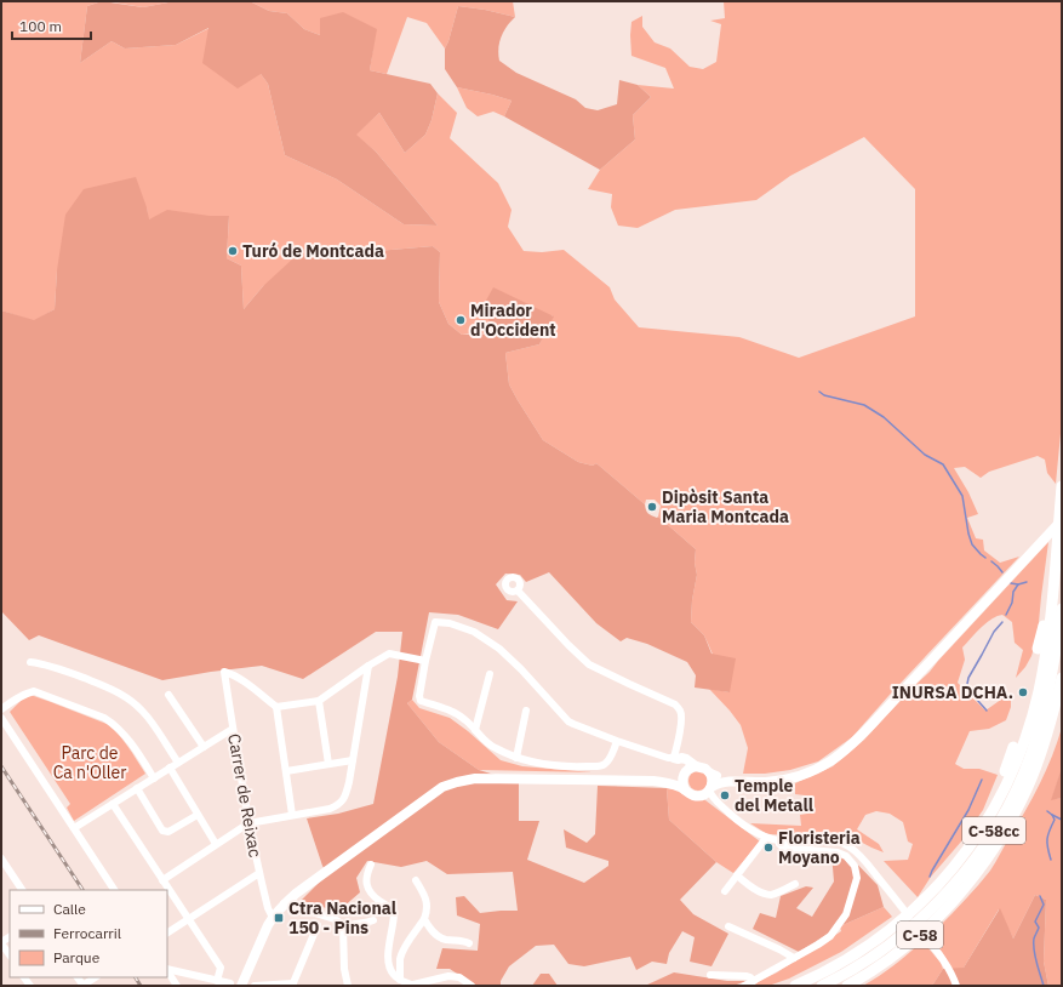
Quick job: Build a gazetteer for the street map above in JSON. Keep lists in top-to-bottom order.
{
  "streets": {
    "highway": ["C-58cc", "C-58"],
    "street": ["Carrer de Reixac"]
  },
  "parks": ["Parc de Ca n'Oller"],
  "places": {
    "other": [
      "Turó de Montcada",
      "Mirador d'Occident",
      "Dipòsit Santa Maria Montcada",
      "INURSA DCHA.",
      "Temple del Metall",
      "Floristeria Moyano"
    ],
    "transit": ["Ctra Nacional 150 - Pins"]
  },
  "legend": ["Calle", "Ferrocarril", "Parque"],
  "scale_bar": "100 m"
}
